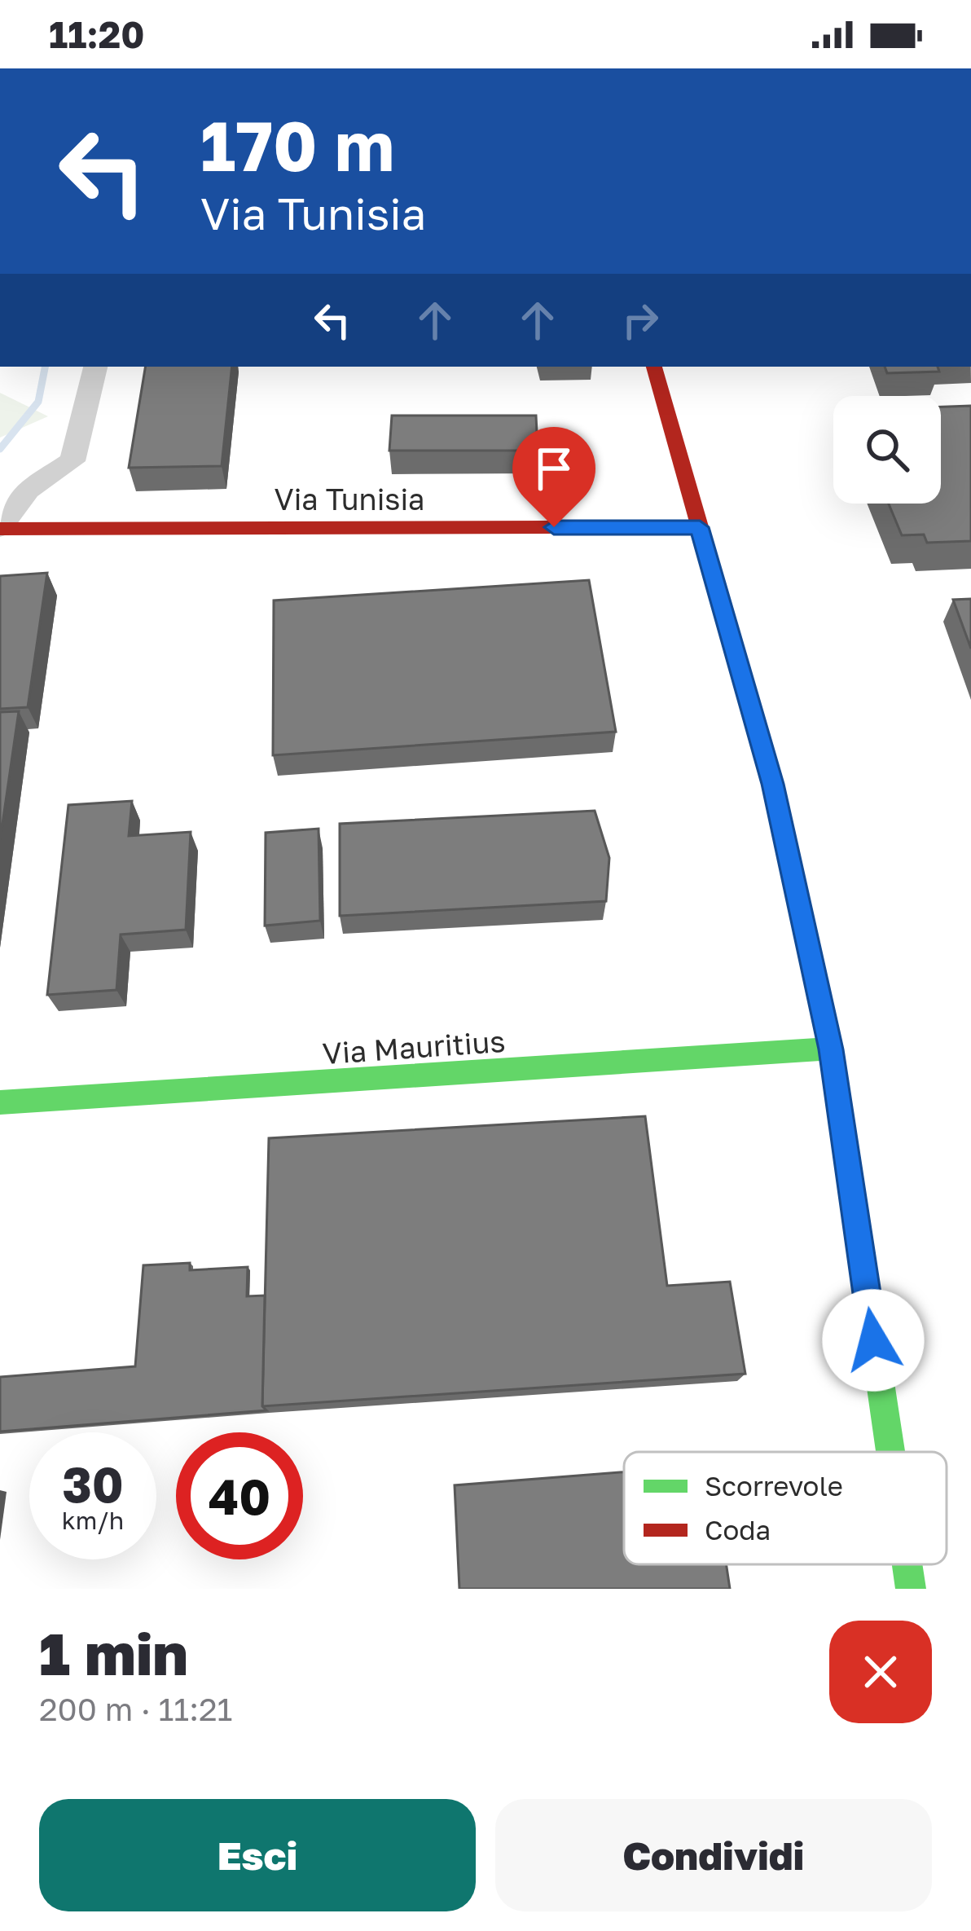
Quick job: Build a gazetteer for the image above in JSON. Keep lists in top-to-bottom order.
{
  "streets": {
    "street": ["Via Tunisia", "Via Mauritius"]
  },
  "legend": ["Scorrevole", "Coda"],
  "page": {
    "status": "11:20",
    "turn": ["170 m", "Via Tunisia"],
    "speed": "30 km/h",
    "limit": "40",
    "heading": ["1 min", "200 m · 11:21"],
    "buttons": ["Esci", "Condividi"]
  }
}
